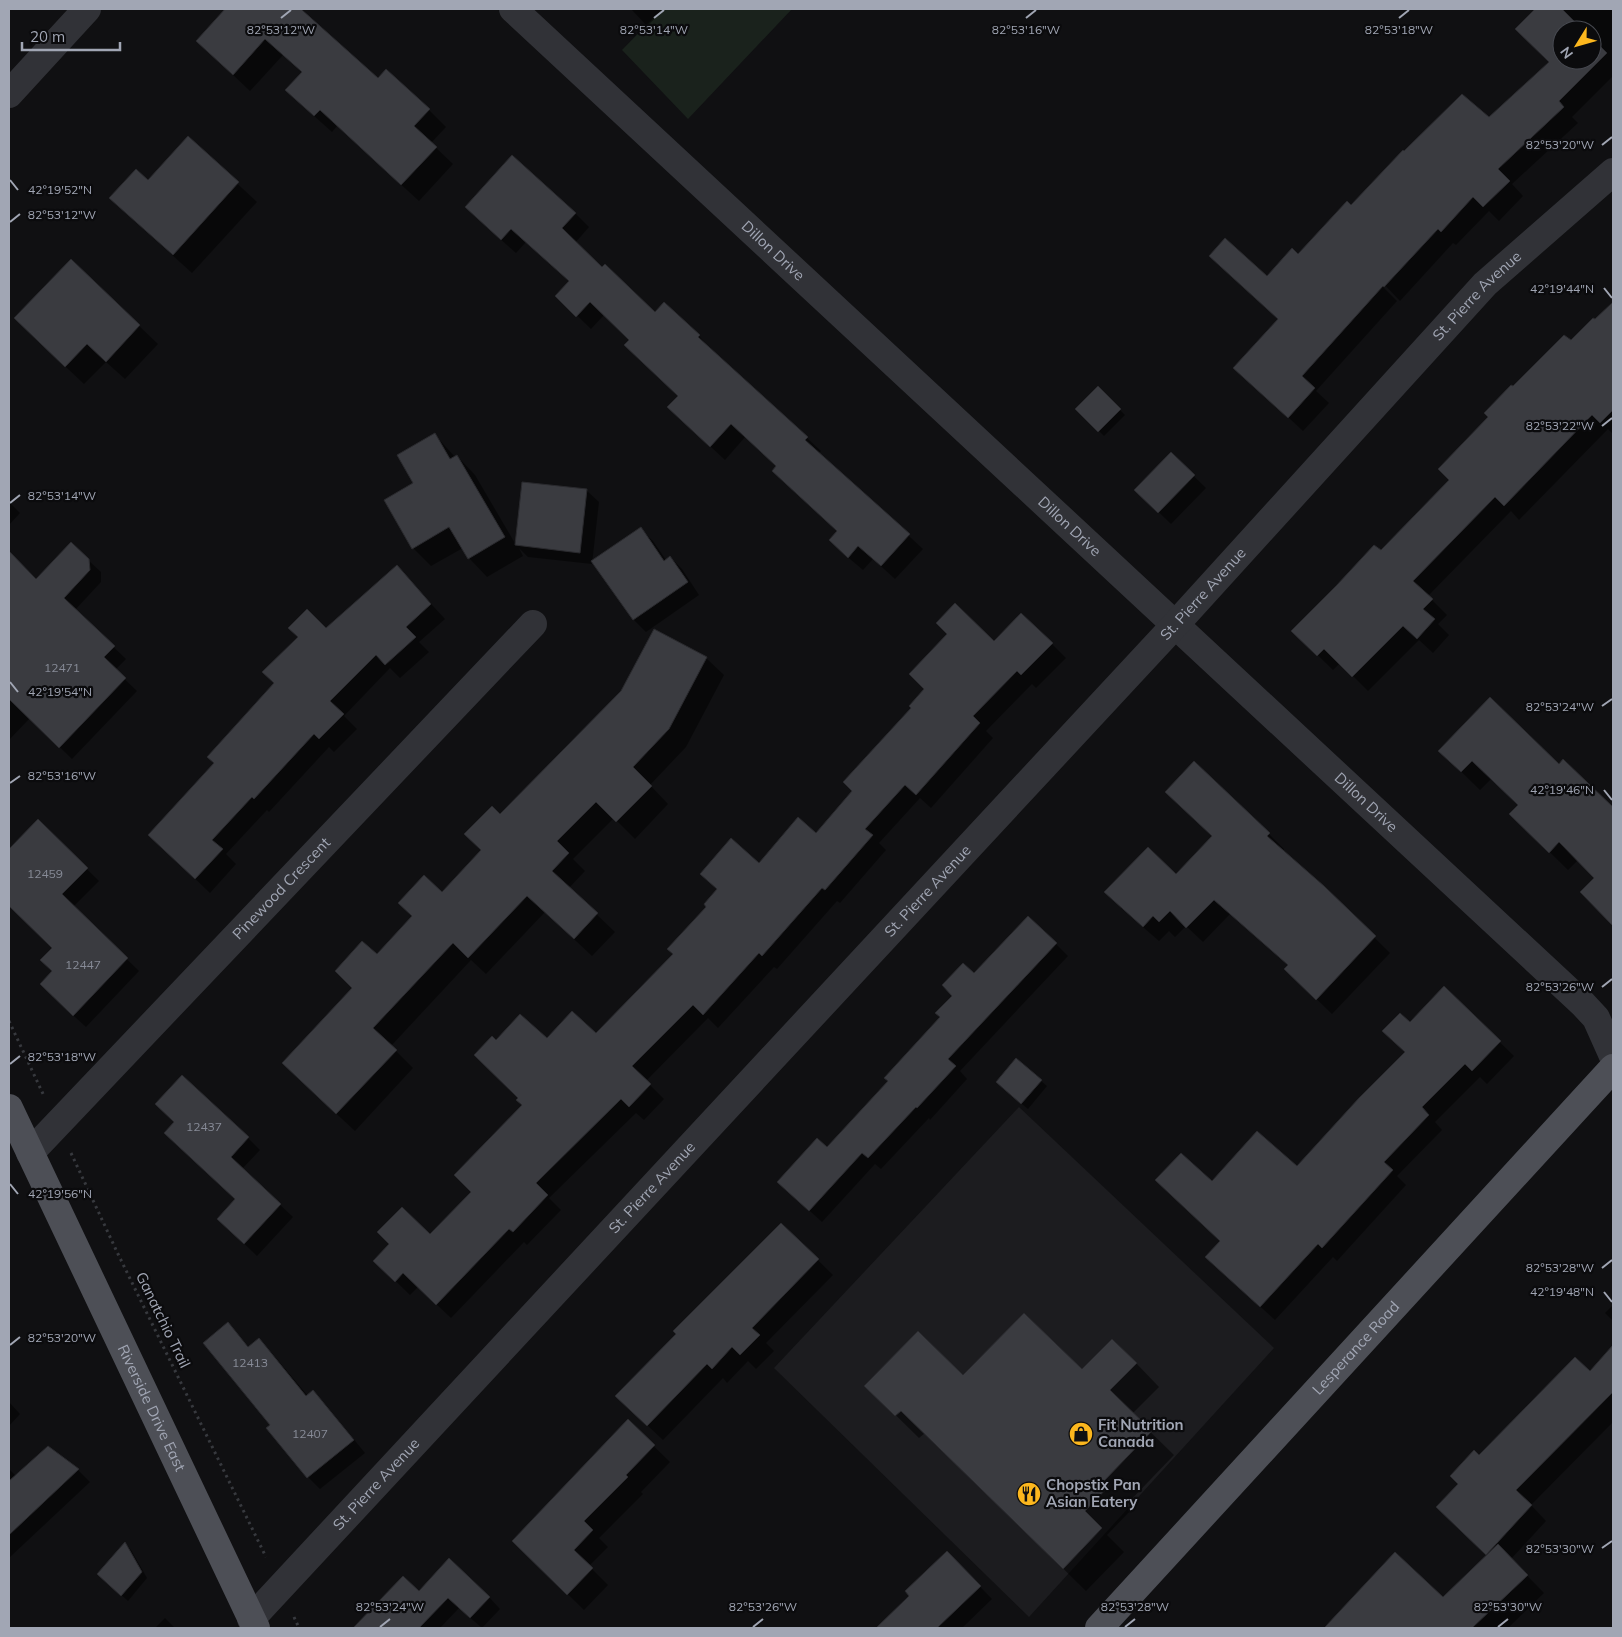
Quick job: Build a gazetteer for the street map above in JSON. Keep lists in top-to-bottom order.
{
  "streets": {
    "main road": ["Lesperance Road", "Riverside Drive East"],
    "street": ["Dillon Drive", "St. Pierre Avenue", "Pinewood Crescent"],
    "path": ["Ganatchio Trail"]
  },
  "crossings": [
    ["Dillon Drive", "St. Pierre Avenue"],
    ["St. Pierre Avenue", "Ganatchio Trail"],
    ["St. Pierre Avenue", "Riverside Drive East"],
    ["Pinewood Crescent", "Ganatchio Trail"],
    ["Pinewood Crescent", "Riverside Drive East"]
  ],
  "places": {
    "shop": ["Fit Nutrition Canada"],
    "restaurant": ["Chopstix Pan Asian Eatery"]
  },
  "house_numbers": [
    "12471",
    "12459",
    "12447",
    "12437",
    "12413",
    "12407"
  ],
  "scale_bar": "20 m",
  "north": "bottom left",
  "coordinates": [
    "82°53'16\"W",
    "82°53'18\"W",
    "82°53'12\"W",
    "82°53'14\"W",
    "82°53'20\"W",
    "42°19'52\"N",
    "42°19'44\"N",
    "82°53'22\"W",
    "42°19'54\"N",
    "82°53'24\"W",
    "42°19'46\"N",
    "82°53'26\"W",
    "42°19'56\"N",
    "82°53'28\"W",
    "42°19'48\"N",
    "82°53'30\"W"
  ]
}
